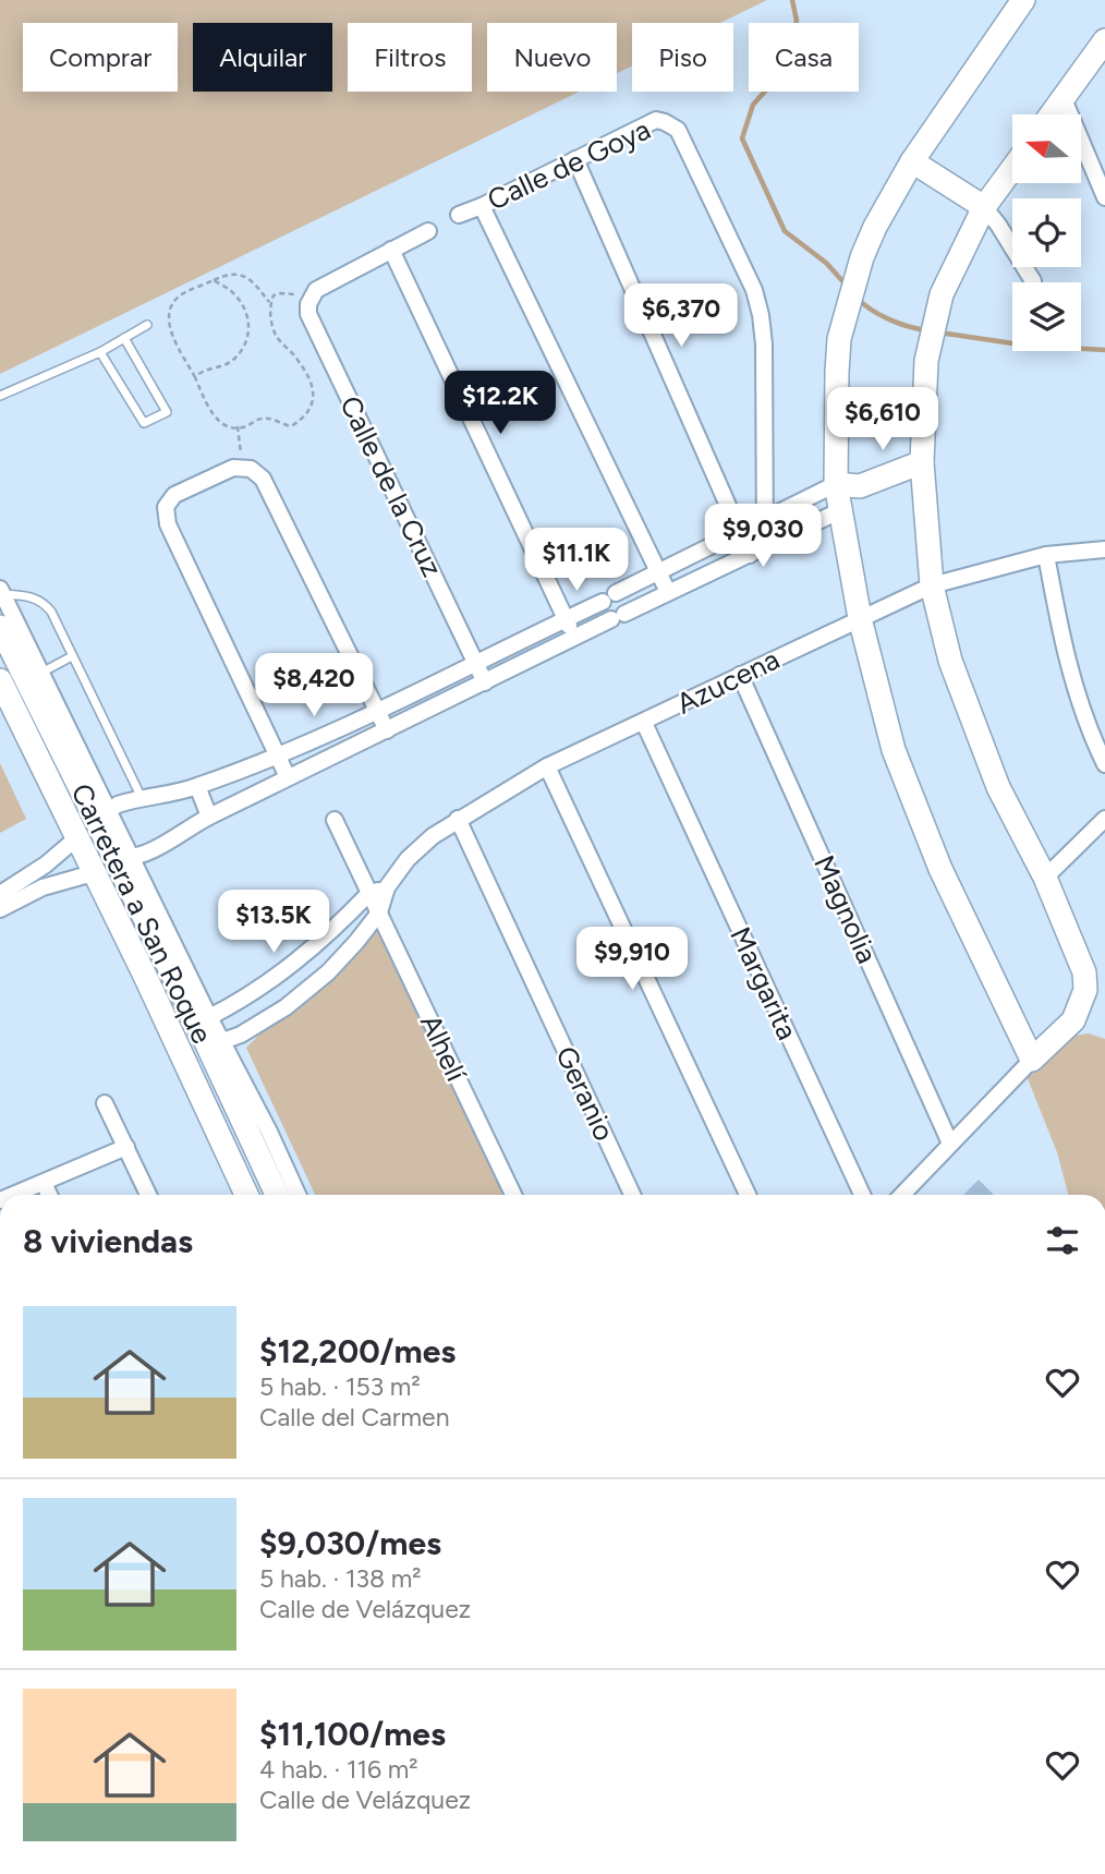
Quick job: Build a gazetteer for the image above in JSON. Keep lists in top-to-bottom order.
{
  "streets": {
    "street": [
      "Calle de Goya",
      "Calle de la Cruz",
      "Azucena",
      "Magnolia",
      "Carretera a San Roque",
      "Margarita",
      "Alhelí",
      "Geranio"
    ]
  },
  "crossings": [
    ["Azucena", "Magnolia"],
    ["Azucena", "Margarita"],
    ["Azucena", "Alhelí"],
    ["Azucena", "Geranio"]
  ],
  "north": "left",
  "page": {
    "chip": [
      "Comprar",
      "Alquilar",
      "Filtros",
      "Nuevo",
      "Piso",
      "Casa"
    ],
    "price": [
      "$6,370",
      "$12.2K",
      "$6,610",
      "$9,030",
      "$11.1K",
      "$8,420",
      "$13.5K",
      "$9,910"
    ],
    "heading": "8 viviendas",
    "list": [
      {
        "name": "$12,200/mes",
        "note": "5 hab. · 153 m² · Calle del Carmen"
      },
      {
        "name": "$9,030/mes",
        "note": "5 hab. · 138 m² · Calle de Velázquez"
      },
      {
        "name": "$11,100/mes",
        "note": "4 hab. · 116 m² · Calle de Velázquez"
      }
    ]
  }
}
